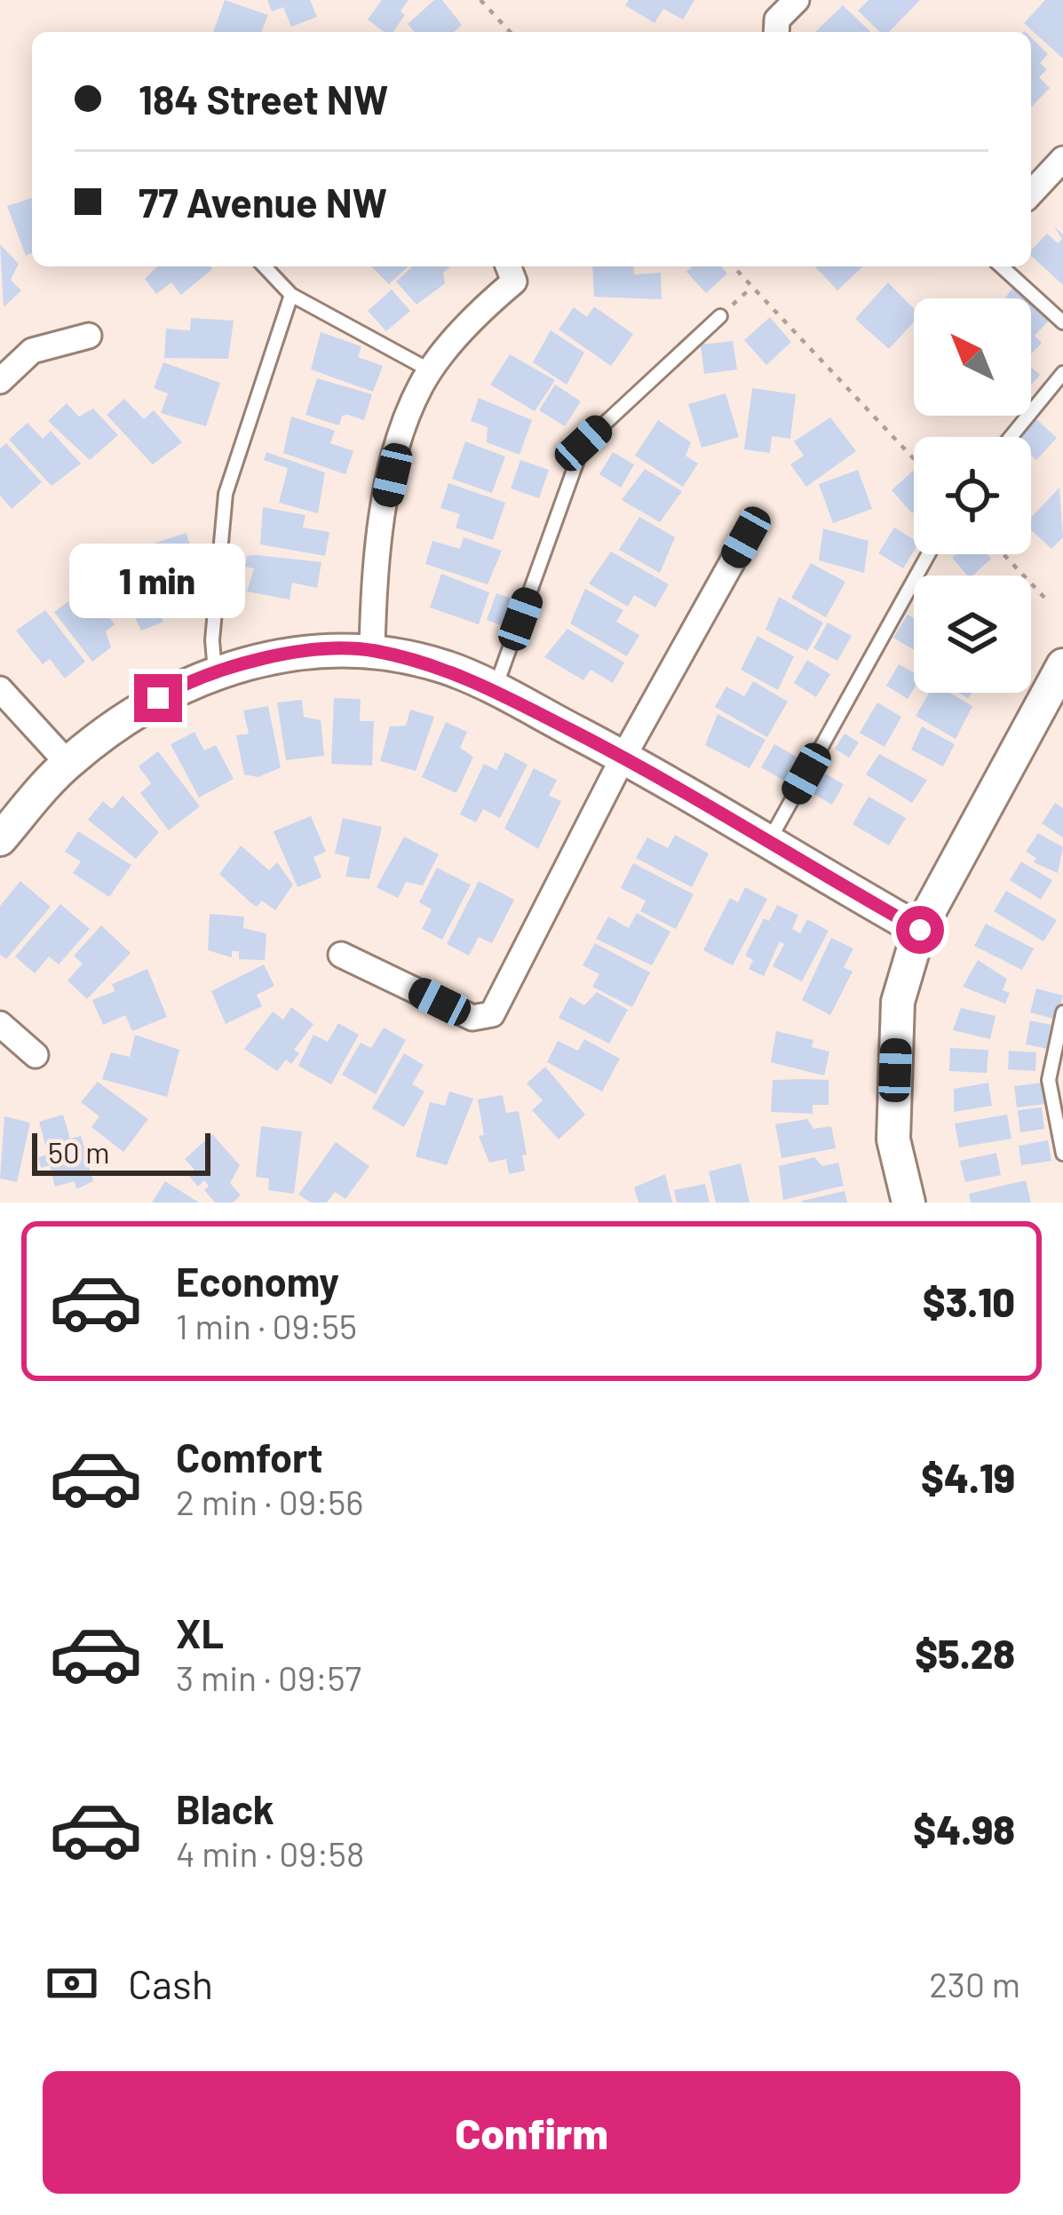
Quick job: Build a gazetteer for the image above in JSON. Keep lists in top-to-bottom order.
{
  "scale_bar": "50 m",
  "north": "top left",
  "page": {
    "banner": ["184 Street NW", "77 Avenue NW"],
    "bubble": "1 min",
    "scale": "50 m",
    "list": [
      {
        "name": "Economy",
        "note": "1 min · 09:55",
        "value": "$3.10"
      },
      {
        "name": "Comfort",
        "note": "2 min · 09:56",
        "value": "$4.19"
      },
      {
        "name": "XL",
        "note": "3 min · 09:57",
        "value": "$5.28"
      },
      {
        "name": "Black",
        "note": "4 min · 09:58",
        "value": "$4.98"
      }
    ],
    "pay": ["Cash", "230 m"],
    "buttons": "Confirm"
  }
}
